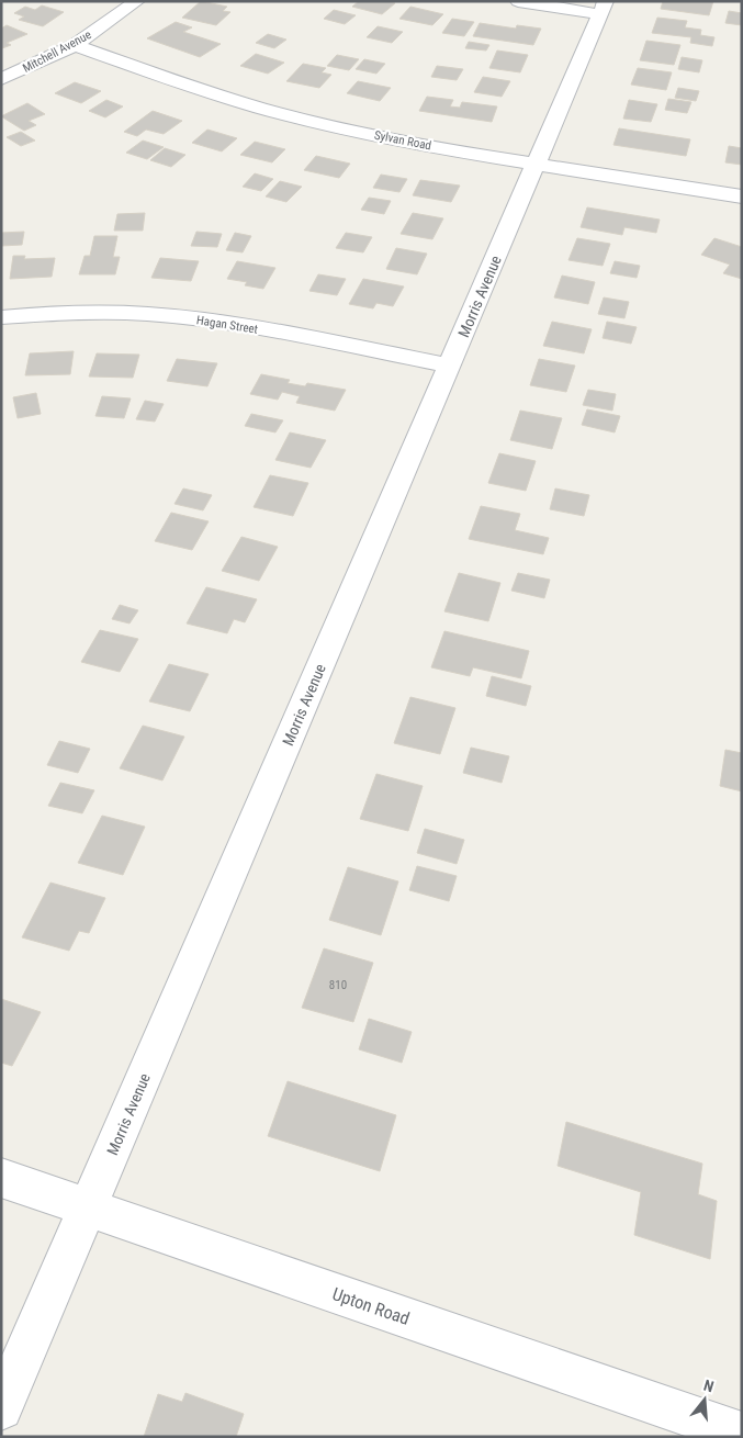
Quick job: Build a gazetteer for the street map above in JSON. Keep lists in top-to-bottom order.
{
  "streets": {
    "street": [
      "Mitchell Avenue",
      "Sylvan Road",
      "Morris Avenue",
      "Hagan Street",
      "Upton Road"
    ]
  },
  "crossings": [
    ["Mitchell Avenue", "Sylvan Road"],
    ["Sylvan Road", "Morris Avenue"],
    ["Morris Avenue", "Hagan Street"],
    ["Morris Avenue", "Upton Road"]
  ],
  "house_numbers": ["810"],
  "north": "top"
}
